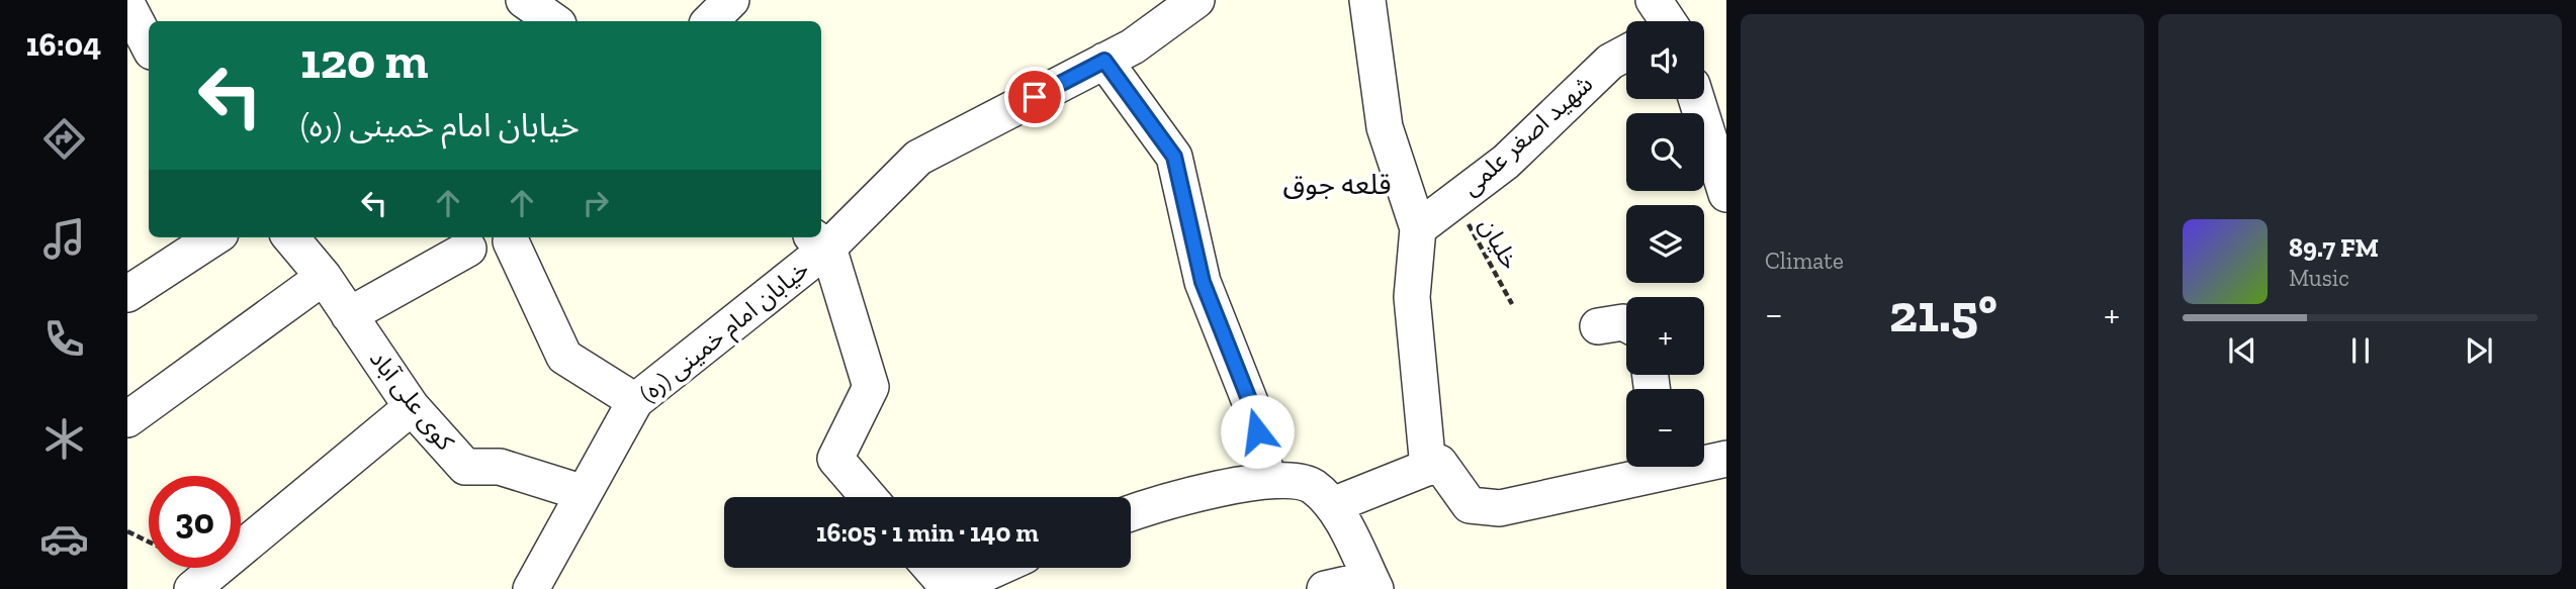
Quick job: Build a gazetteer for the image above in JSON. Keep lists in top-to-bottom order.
{
  "streets": {
    "street": ["شهید اصغر علمی", "خیابان امام خمینی (ره)", "کوی علی آباد"],
    "path": ["خلیان"]
  },
  "crossings": [
    ["شهید اصغر علمی", "خلیان"],
    ["خیابان امام خمینی (ره)", "کوی علی آباد"]
  ],
  "districts": ["قلعه جوق"],
  "page": {
    "tabs": "16:04",
    "tile": "Climate",
    "map_buttons": ["+", "−"],
    "turn": ["120 m", "خیابان امام خمینی (ره)"],
    "song": ["89.7 FM", "Music"],
    "heat": ["−", "21.5°", "+"],
    "limit": "30",
    "trip": "16:05 · 1 min · 140 m"
  }
}
